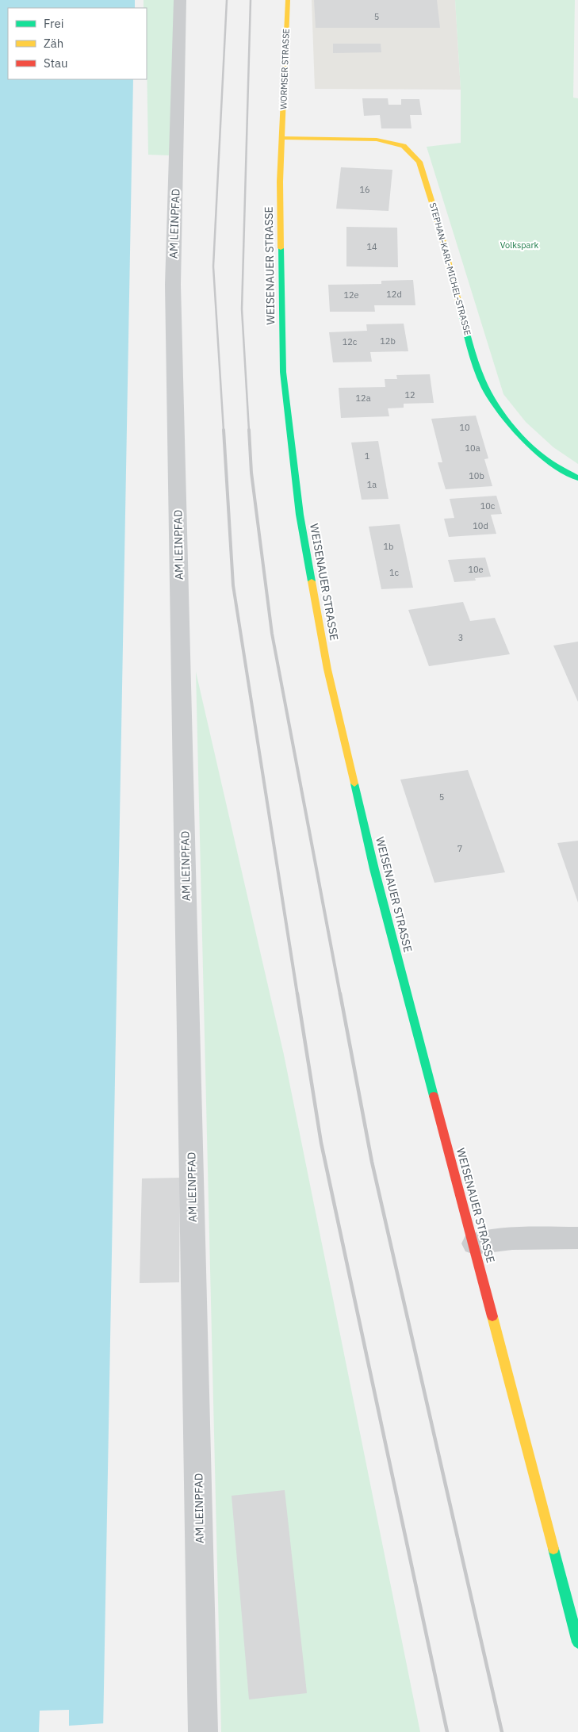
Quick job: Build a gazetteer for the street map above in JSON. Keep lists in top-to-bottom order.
{
  "streets": {
    "main road": ["WORMSER STRASSE", "WEISENAUER STRASSE", "STEPHAN-KARL-MICHEL-STRASSE"],
    "street": ["AM LEINPFAD"]
  },
  "crossings": [
    ["WORMSER STRASSE", "WEISENAUER STRASSE"],
    ["WORMSER STRASSE", "STEPHAN-KARL-MICHEL-STRASSE"],
    ["WEISENAUER STRASSE", "STEPHAN-KARL-MICHEL-STRASSE"]
  ],
  "parks": ["Volkspark"],
  "house_numbers": [
    "5",
    "16",
    "14",
    "12d",
    "12e",
    "12b",
    "12c",
    "12",
    "12a",
    "10",
    "10a",
    "1",
    "10b",
    "1a",
    "10c",
    "10d",
    "1b",
    "10e",
    "1c",
    "3",
    "5",
    "7"
  ],
  "legend": ["Frei", "Zäh", "Stau"]
}
